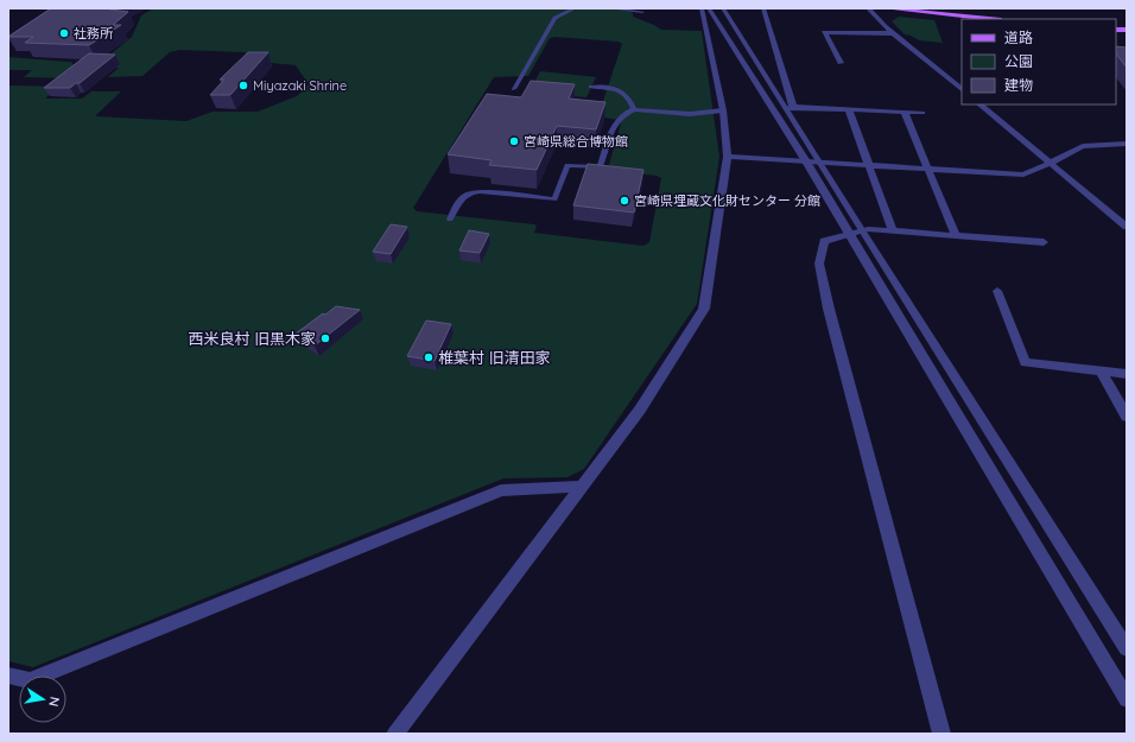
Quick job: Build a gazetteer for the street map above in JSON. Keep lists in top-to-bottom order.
{
  "places": [
    "社務所",
    "Miyazaki Shrine",
    "宮崎県総合博物館",
    "宮崎県埋蔵文化財センター 分館",
    "西米良村 旧黒木家",
    "椎葉村 旧清田家"
  ],
  "legend": ["道路", "公園", "建物"],
  "north": "right"
}
